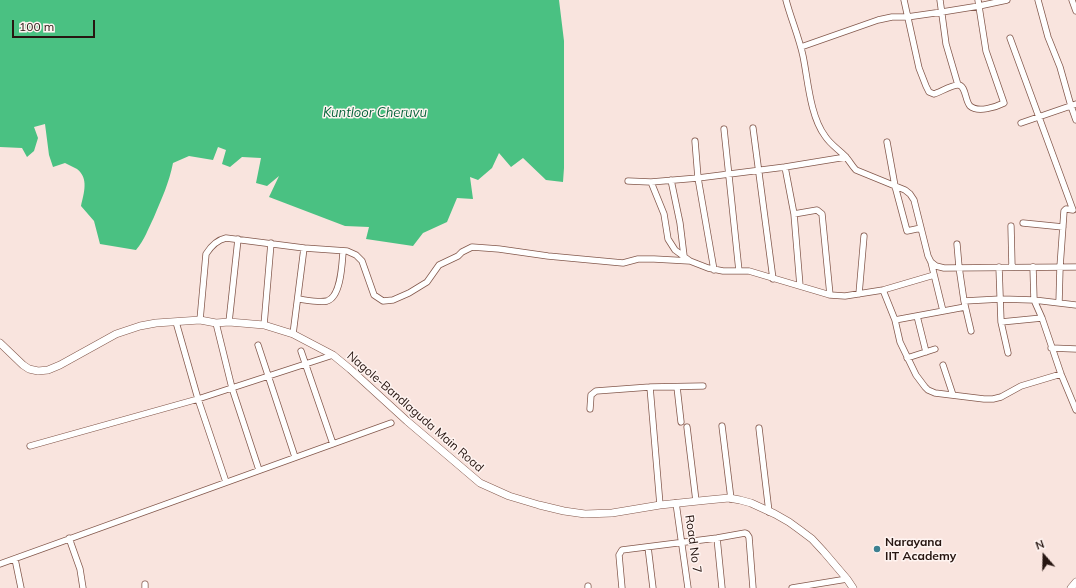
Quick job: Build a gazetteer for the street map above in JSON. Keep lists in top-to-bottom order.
{
  "streets": {
    "street": ["Nagole-Bandlaguda Main Road", "Road No 7"]
  },
  "crossings": [
    ["Nagole-Bandlaguda Main Road", "Road No 7"]
  ],
  "water": ["Kuntloor Cheruvu"],
  "places": ["Narayana IIT Academy"],
  "scale_bar": "100 m",
  "north": "top"
}
